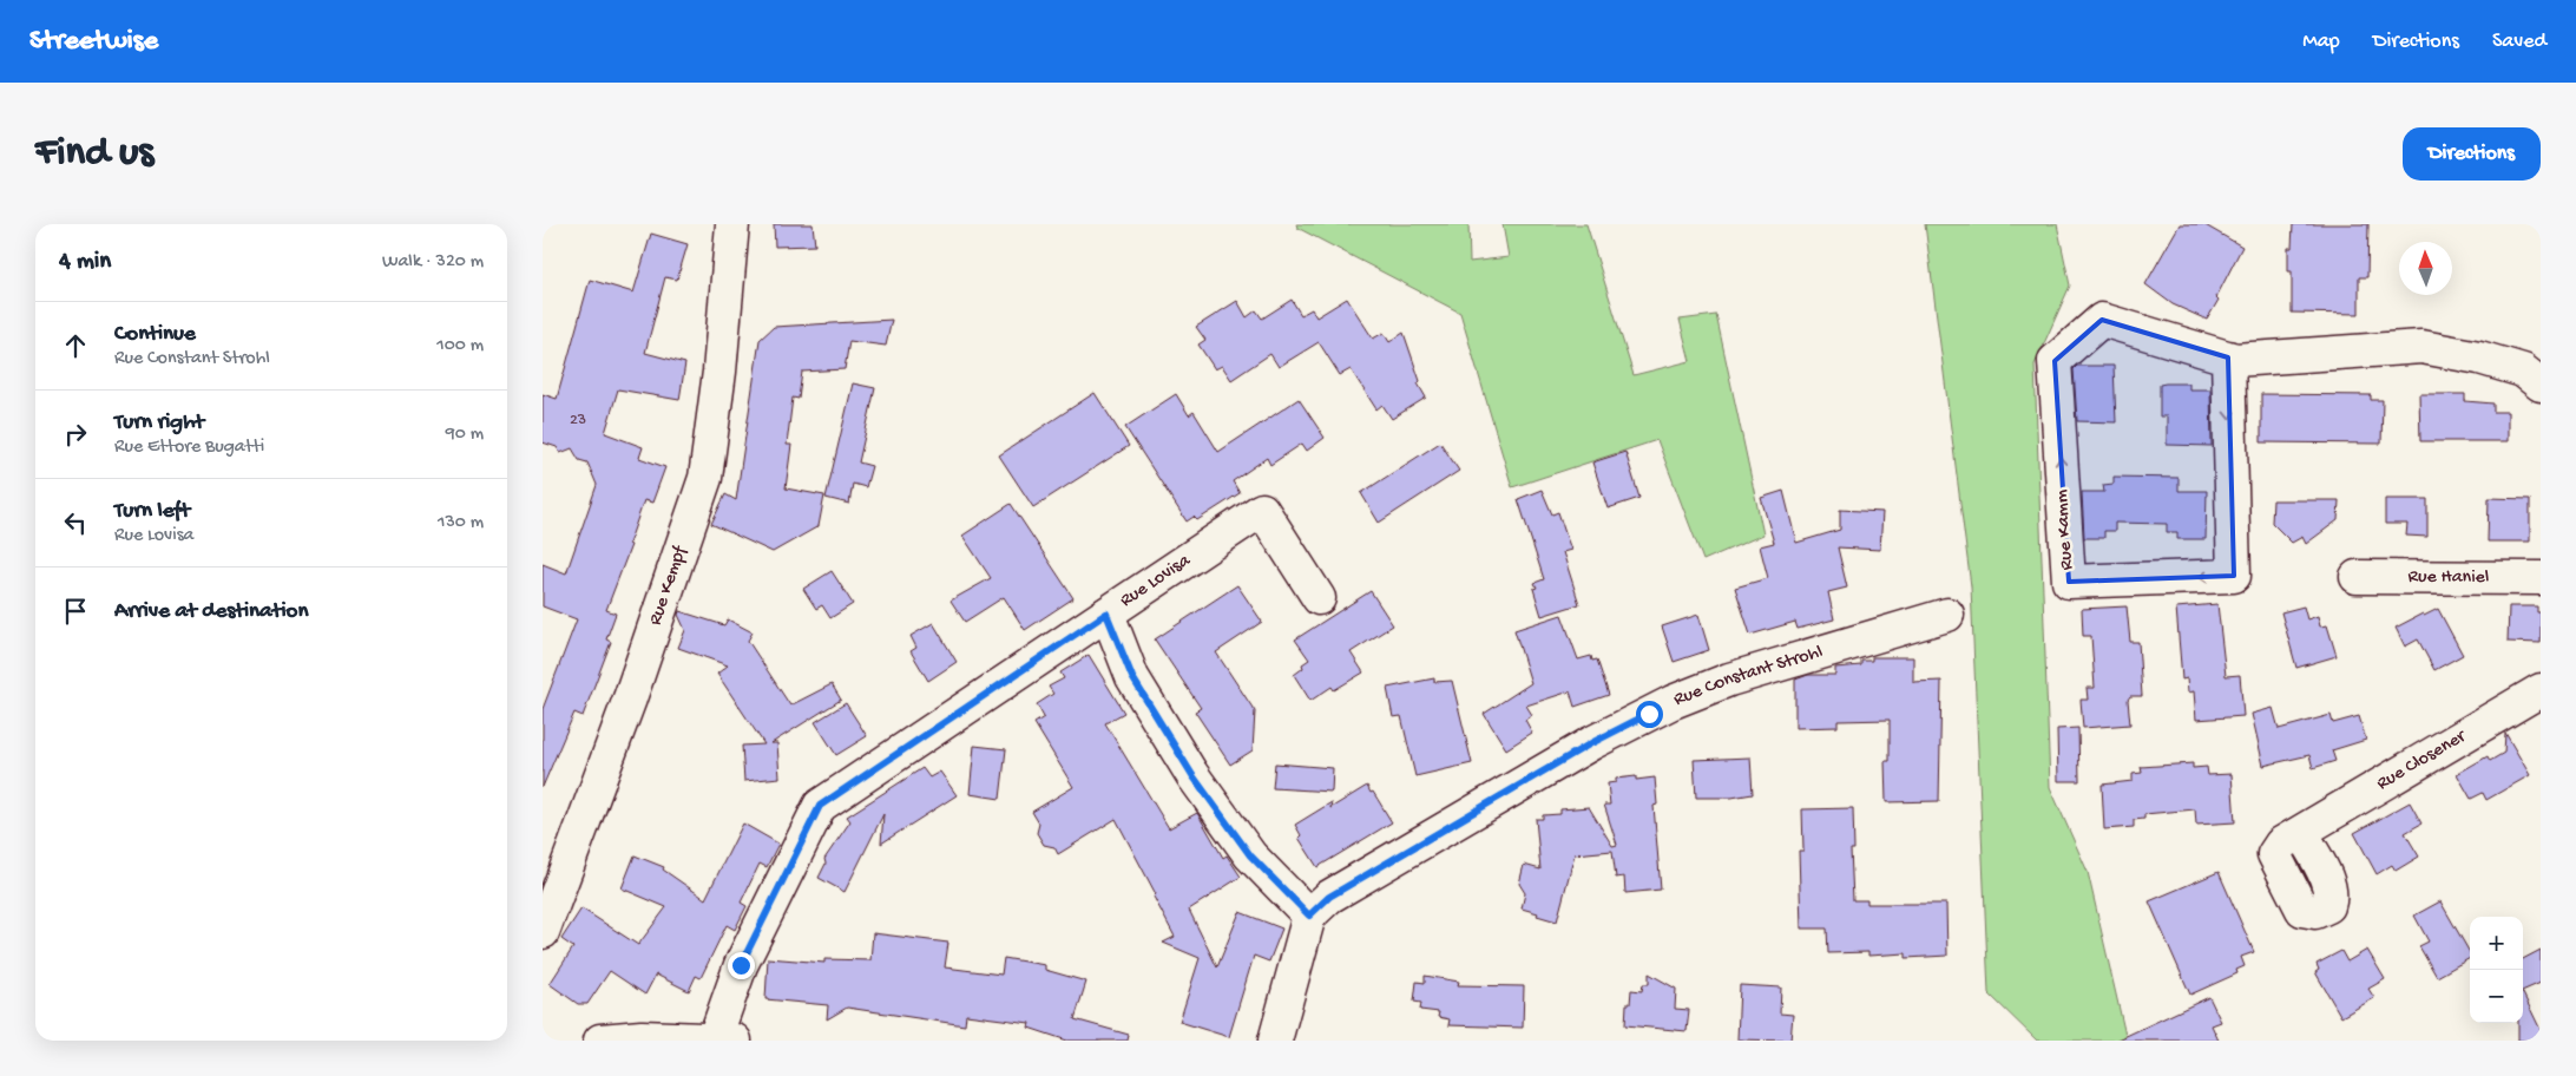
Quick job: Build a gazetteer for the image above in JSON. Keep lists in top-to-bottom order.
{
  "streets": {
    "street": [
      "Rue Kamm",
      "Rue Haniel",
      "Rue Lovisa",
      "Rue Kempf",
      "Rue Constant Strohl",
      "Rue Closener"
    ]
  },
  "house_numbers": ["23"],
  "north": "top",
  "page": {
    "header": "Streetwise",
    "nav": ["Map", "Directions", "Saved"],
    "buttons": "Directions",
    "title": "Find us",
    "heading": ["4 min", "Walk · 320 m"],
    "list": [
      ["Continue", "Rue Constant Strohl", "100 m"],
      ["Turn right", "Rue Ettore Bugatti", "90 m"],
      ["Turn left", "Rue Lovisa", "130 m"],
      "Arrive at destination"
    ],
    "map_buttons": ["+", "−"]
  }
}
